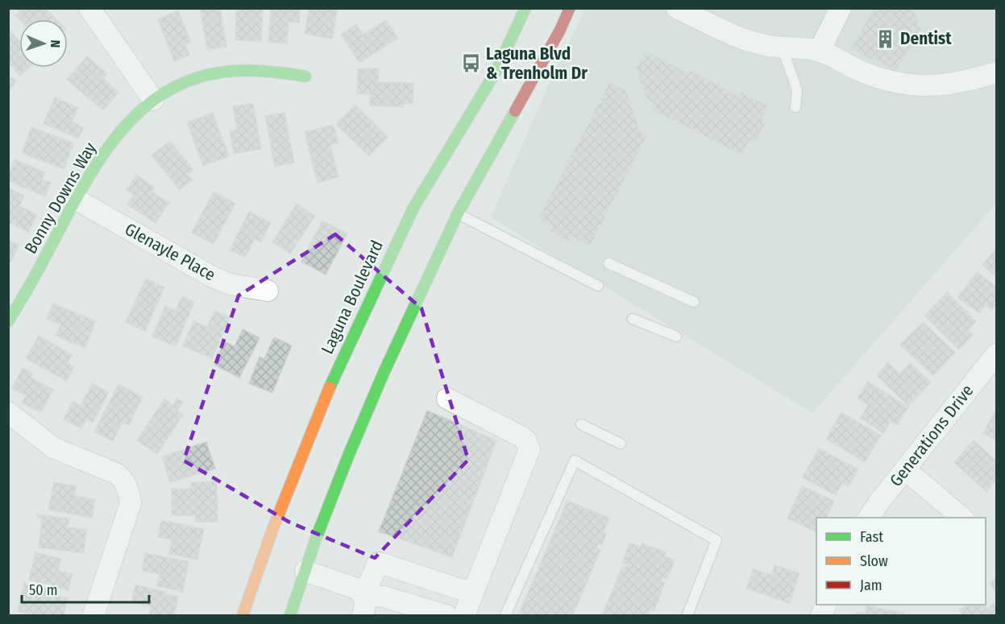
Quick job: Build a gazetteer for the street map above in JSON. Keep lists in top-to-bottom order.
{
  "streets": {
    "main road": ["Bonny Downs Way", "Laguna Boulevard"],
    "street": ["Glenayle Place", "Generations Drive"]
  },
  "crossings": [
    ["Bonny Downs Way", "Glenayle Place"]
  ],
  "places": {
    "building": ["Dentist"],
    "bus stop": ["Laguna Blvd & Trenholm Dr"]
  },
  "legend": ["Fast", "Slow", "Jam"],
  "scale_bar": "50 m",
  "north": "right"
}
